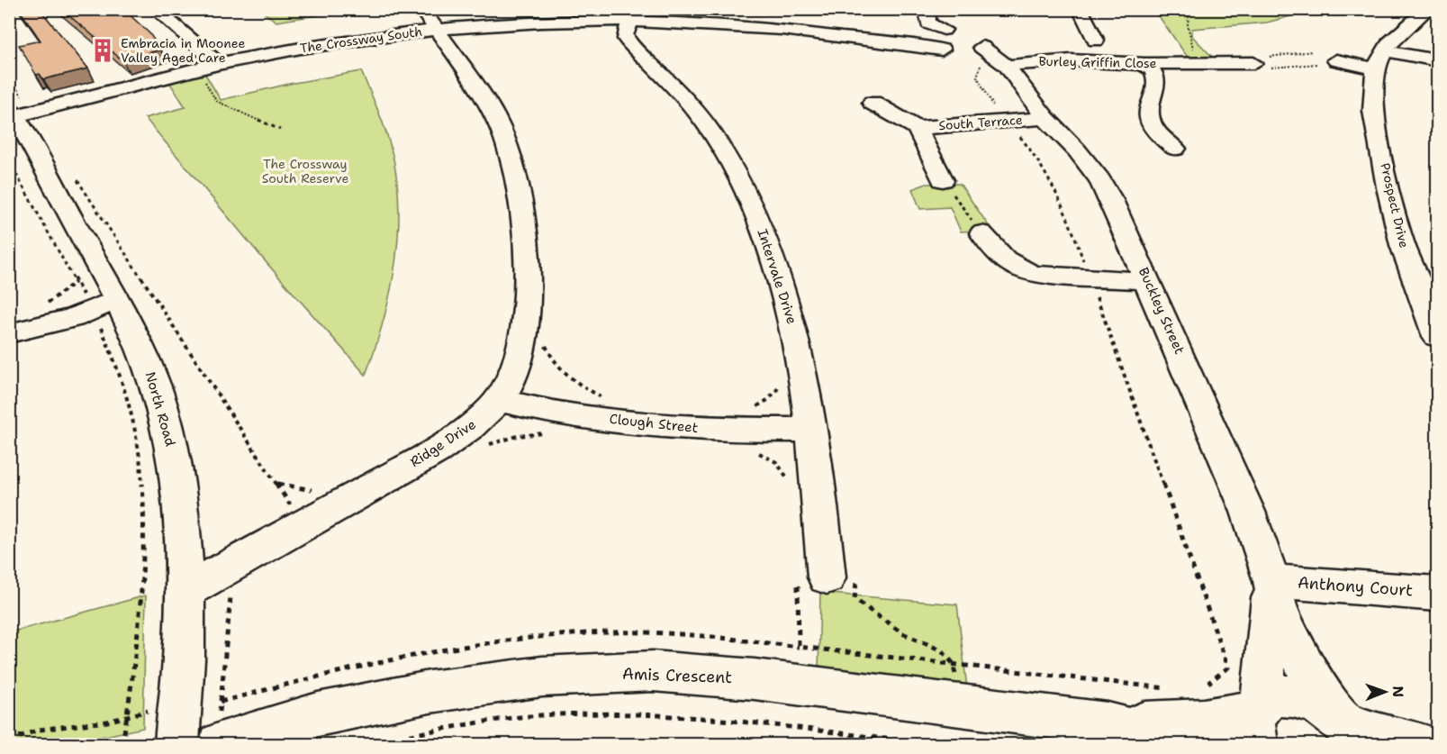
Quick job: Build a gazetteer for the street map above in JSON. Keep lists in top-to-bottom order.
{
  "streets": {
    "street": [
      "The Crossway South",
      "Burley Griffin Close",
      "South Terrace",
      "Prospect Drive",
      "Intervale Drive",
      "Buckley Street",
      "North Road",
      "Clough Street",
      "Ridge Drive",
      "Anthony Court",
      "Amis Crescent"
    ]
  },
  "crossings": [
    ["The Crossway South", "Burley Griffin Close"],
    ["The Crossway South", "Intervale Drive"],
    ["The Crossway South", "Buckley Street"],
    ["The Crossway South", "North Road"],
    ["The Crossway South", "Ridge Drive"],
    ["Burley Griffin Close", "Buckley Street"],
    ["South Terrace", "Buckley Street"],
    ["Intervale Drive", "Clough Street"],
    ["Buckley Street", "Anthony Court"],
    ["Buckley Street", "Amis Crescent"],
    ["North Road", "Ridge Drive"],
    ["Clough Street", "Ridge Drive"]
  ],
  "parks": ["The Crossway South Reserve"],
  "places": {
    "building": ["Embracia in Moonee Valley Aged Care"]
  },
  "north": "right"
}
